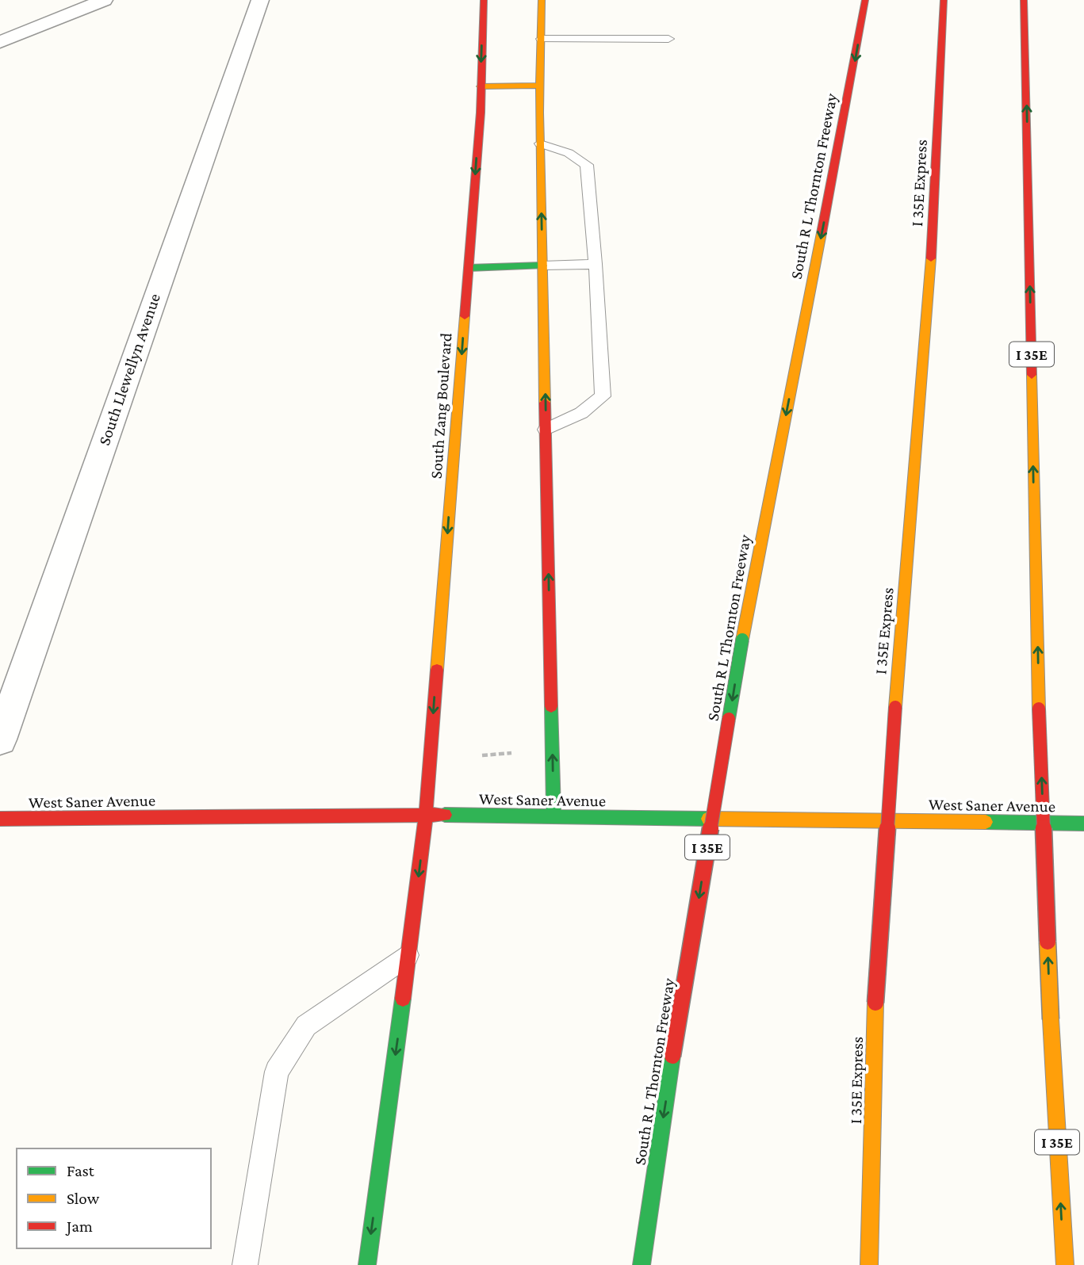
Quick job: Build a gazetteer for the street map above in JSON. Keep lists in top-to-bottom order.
{
  "streets": {
    "main road": [
      "I 35E Express",
      "South R L Thornton Freeway",
      "I 35E",
      "South Zang Boulevard",
      "West Saner Avenue"
    ],
    "street": ["South Llewellyn Avenue"]
  },
  "crossings": [
    ["South Zang Boulevard", "West Saner Avenue"]
  ],
  "one_way": ["South R L Thornton Freeway"],
  "legend": ["Fast", "Slow", "Jam"]
}
